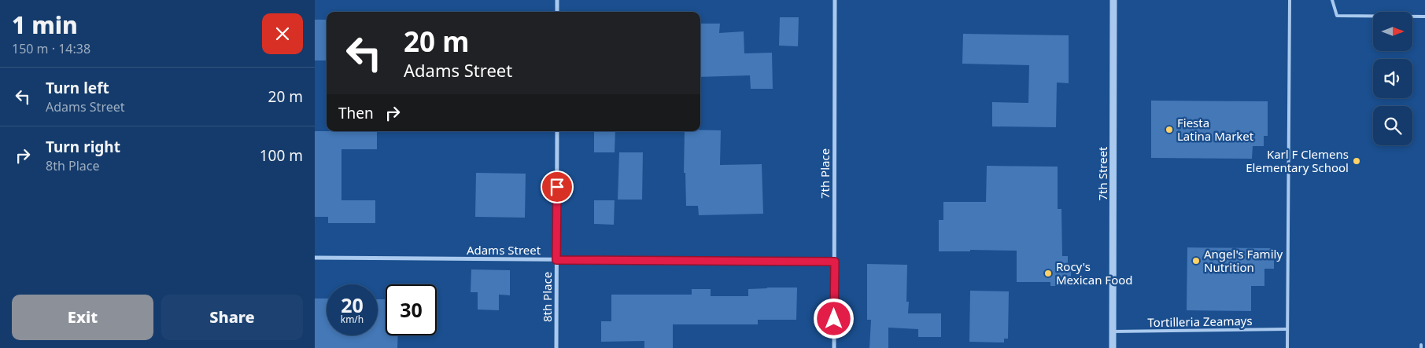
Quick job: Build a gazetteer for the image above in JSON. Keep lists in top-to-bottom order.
{
  "streets": {
    "street": [
      "7th Place",
      "7th Street",
      "Adams Street",
      "8th Place"
    ],
    "lane": ["Tortilleria Zeamays"]
  },
  "crossings": [
    ["7th Place", "Adams Street"],
    ["7th Street", "Tortilleria Zeamays"],
    ["Adams Street", "8th Place"]
  ],
  "places": [
    "Fiesta Latina Market",
    "Karl F Clemens Elementary School",
    "Angel's Family Nutrition",
    "Rocy's Mexican Food"
  ],
  "north": "right",
  "page": {
    "heading": ["1 min", "150 m · 14:38"],
    "turn": ["20 m", "Adams Street"],
    "list": [
      {
        "name": "Turn left",
        "note": "Adams Street",
        "value": "20 m"
      },
      {
        "name": "Turn right",
        "note": "8th Place",
        "value": "100 m"
      }
    ],
    "then": "Then",
    "speed": "20 km/h",
    "limit": "30",
    "buttons": ["Exit", "Share"]
  }
}
